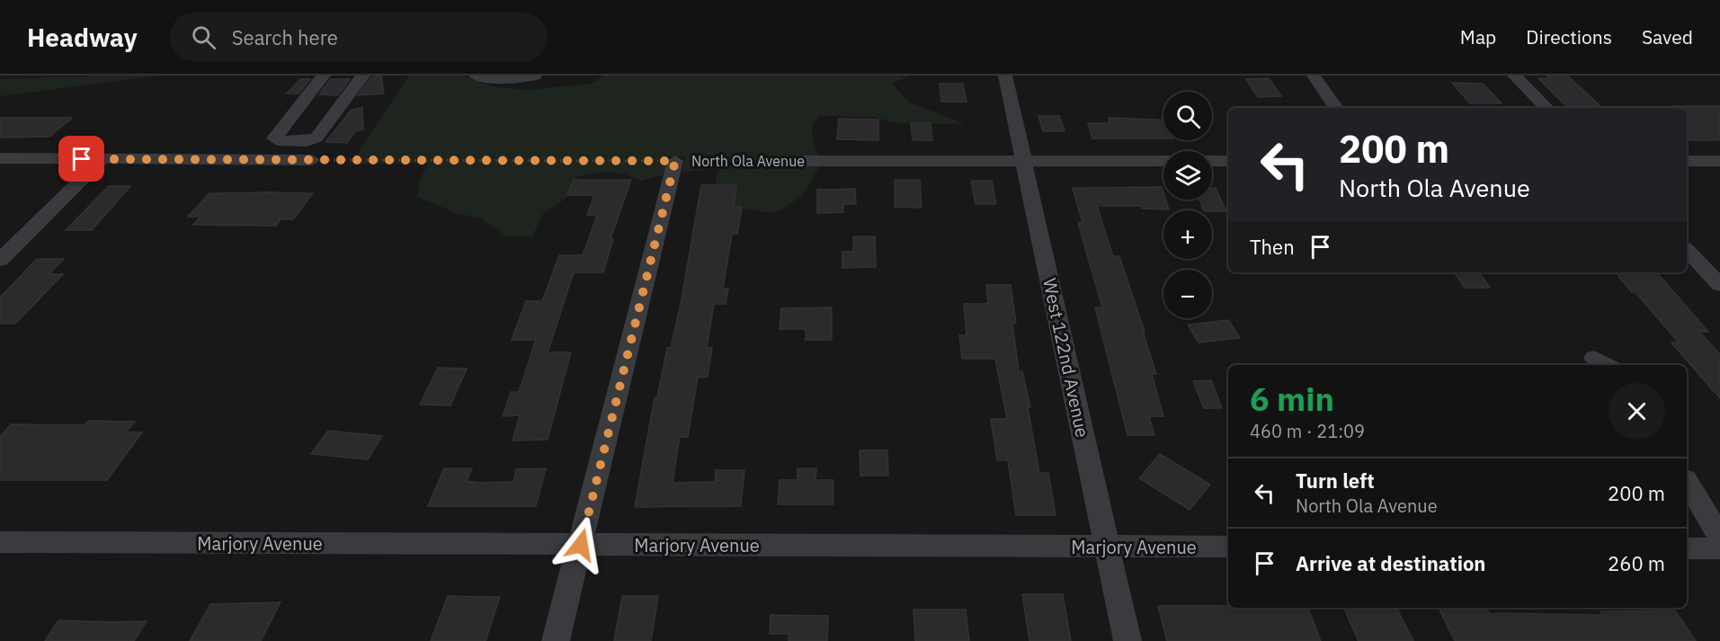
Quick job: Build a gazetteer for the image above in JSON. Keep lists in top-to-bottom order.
{
  "streets": {
    "street": ["North Ola Avenue", "West 122nd Avenue", "Marjory Avenue"]
  },
  "crossings": [
    ["North Ola Avenue", "West 122nd Avenue"],
    ["West 122nd Avenue", "Marjory Avenue"]
  ],
  "page": {
    "header": "Headway",
    "search": "Search here",
    "nav": ["Map", "Directions", "Saved"],
    "map_buttons": ["+", "−"],
    "turn": ["200 m", "North Ola Avenue"],
    "then": "Then",
    "heading": ["6 min", "460 m · 21:09"],
    "list": [
      {
        "name": "Turn left",
        "note": "North Ola Avenue",
        "value": "200 m"
      },
      {
        "name": "Arrive at destination",
        "value": "260 m"
      }
    ]
  }
}
